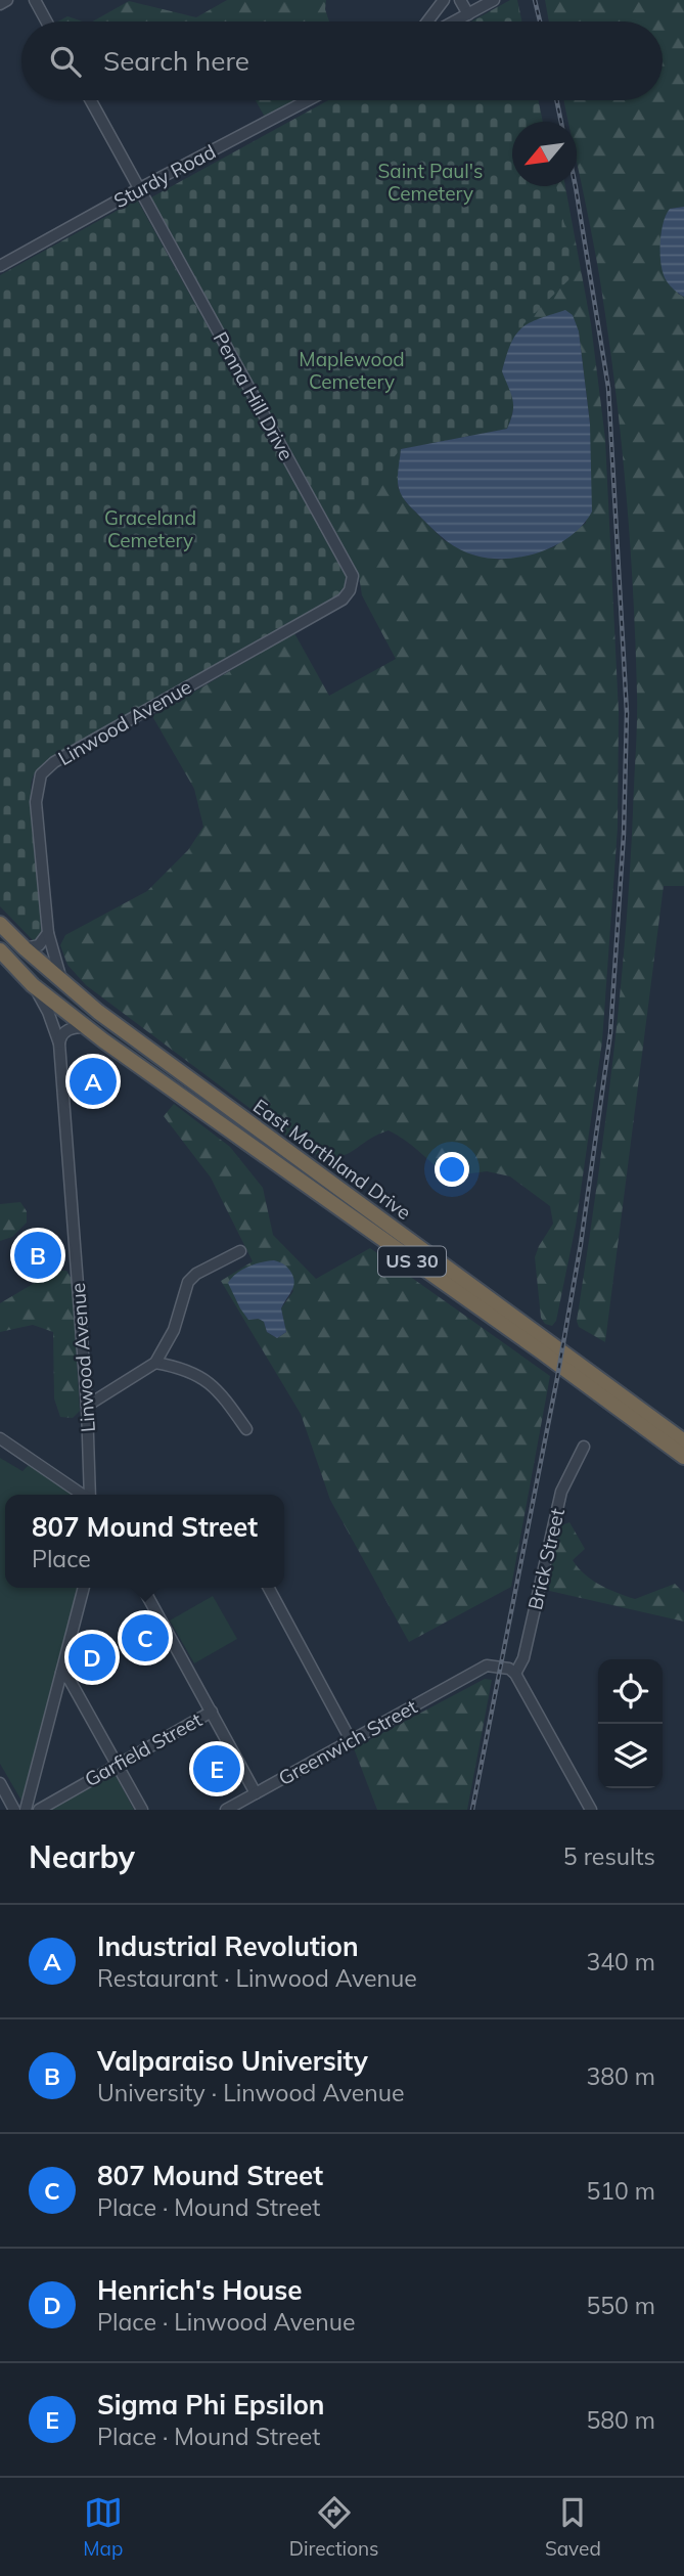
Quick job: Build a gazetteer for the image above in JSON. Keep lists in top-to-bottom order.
{
  "streets": {
    "highway": ["East Morthland Drive", "US 30"],
    "street": [
      "Sturdy Road",
      "Penna Hill Drive",
      "Linwood Avenue",
      "Brick Street",
      "Greenwich Street",
      "Garfield Street"
    ]
  },
  "crossings": [
    ["Sturdy Road", "Penna Hill Drive"],
    ["Penna Hill Drive", "Linwood Avenue"],
    ["Linwood Avenue", "East Morthland Drive"],
    ["Brick Street", "Greenwich Street"]
  ],
  "parks": ["Saint Paul's Cemetery", "Maplewood Cemetery", "Graceland Cemetery"],
  "north": "bottom left",
  "page": {
    "search": "Search here",
    "pins": [
      "A",
      "B",
      "C",
      "D",
      "E"
    ],
    "popup": ["807 Mound Street", "Place"],
    "heading": ["Nearby", "5 results"],
    "list": [
      {
        "mark": "A",
        "name": "Industrial Revolution",
        "note": "Restaurant · Linwood Avenue",
        "value": "340 m"
      },
      {
        "mark": "B",
        "name": "Valparaiso University",
        "note": "University · Linwood Avenue",
        "value": "380 m"
      },
      {
        "mark": "C",
        "name": "807 Mound Street",
        "note": "Place · Mound Street",
        "value": "510 m"
      },
      {
        "mark": "D",
        "name": "Henrich's House",
        "note": "Place · Linwood Avenue",
        "value": "550 m"
      },
      {
        "mark": "E",
        "name": "Sigma Phi Epsilon",
        "note": "Place · Mound Street",
        "value": "580 m"
      }
    ],
    "nav": ["Map", "Directions", "Saved"]
  }
}
